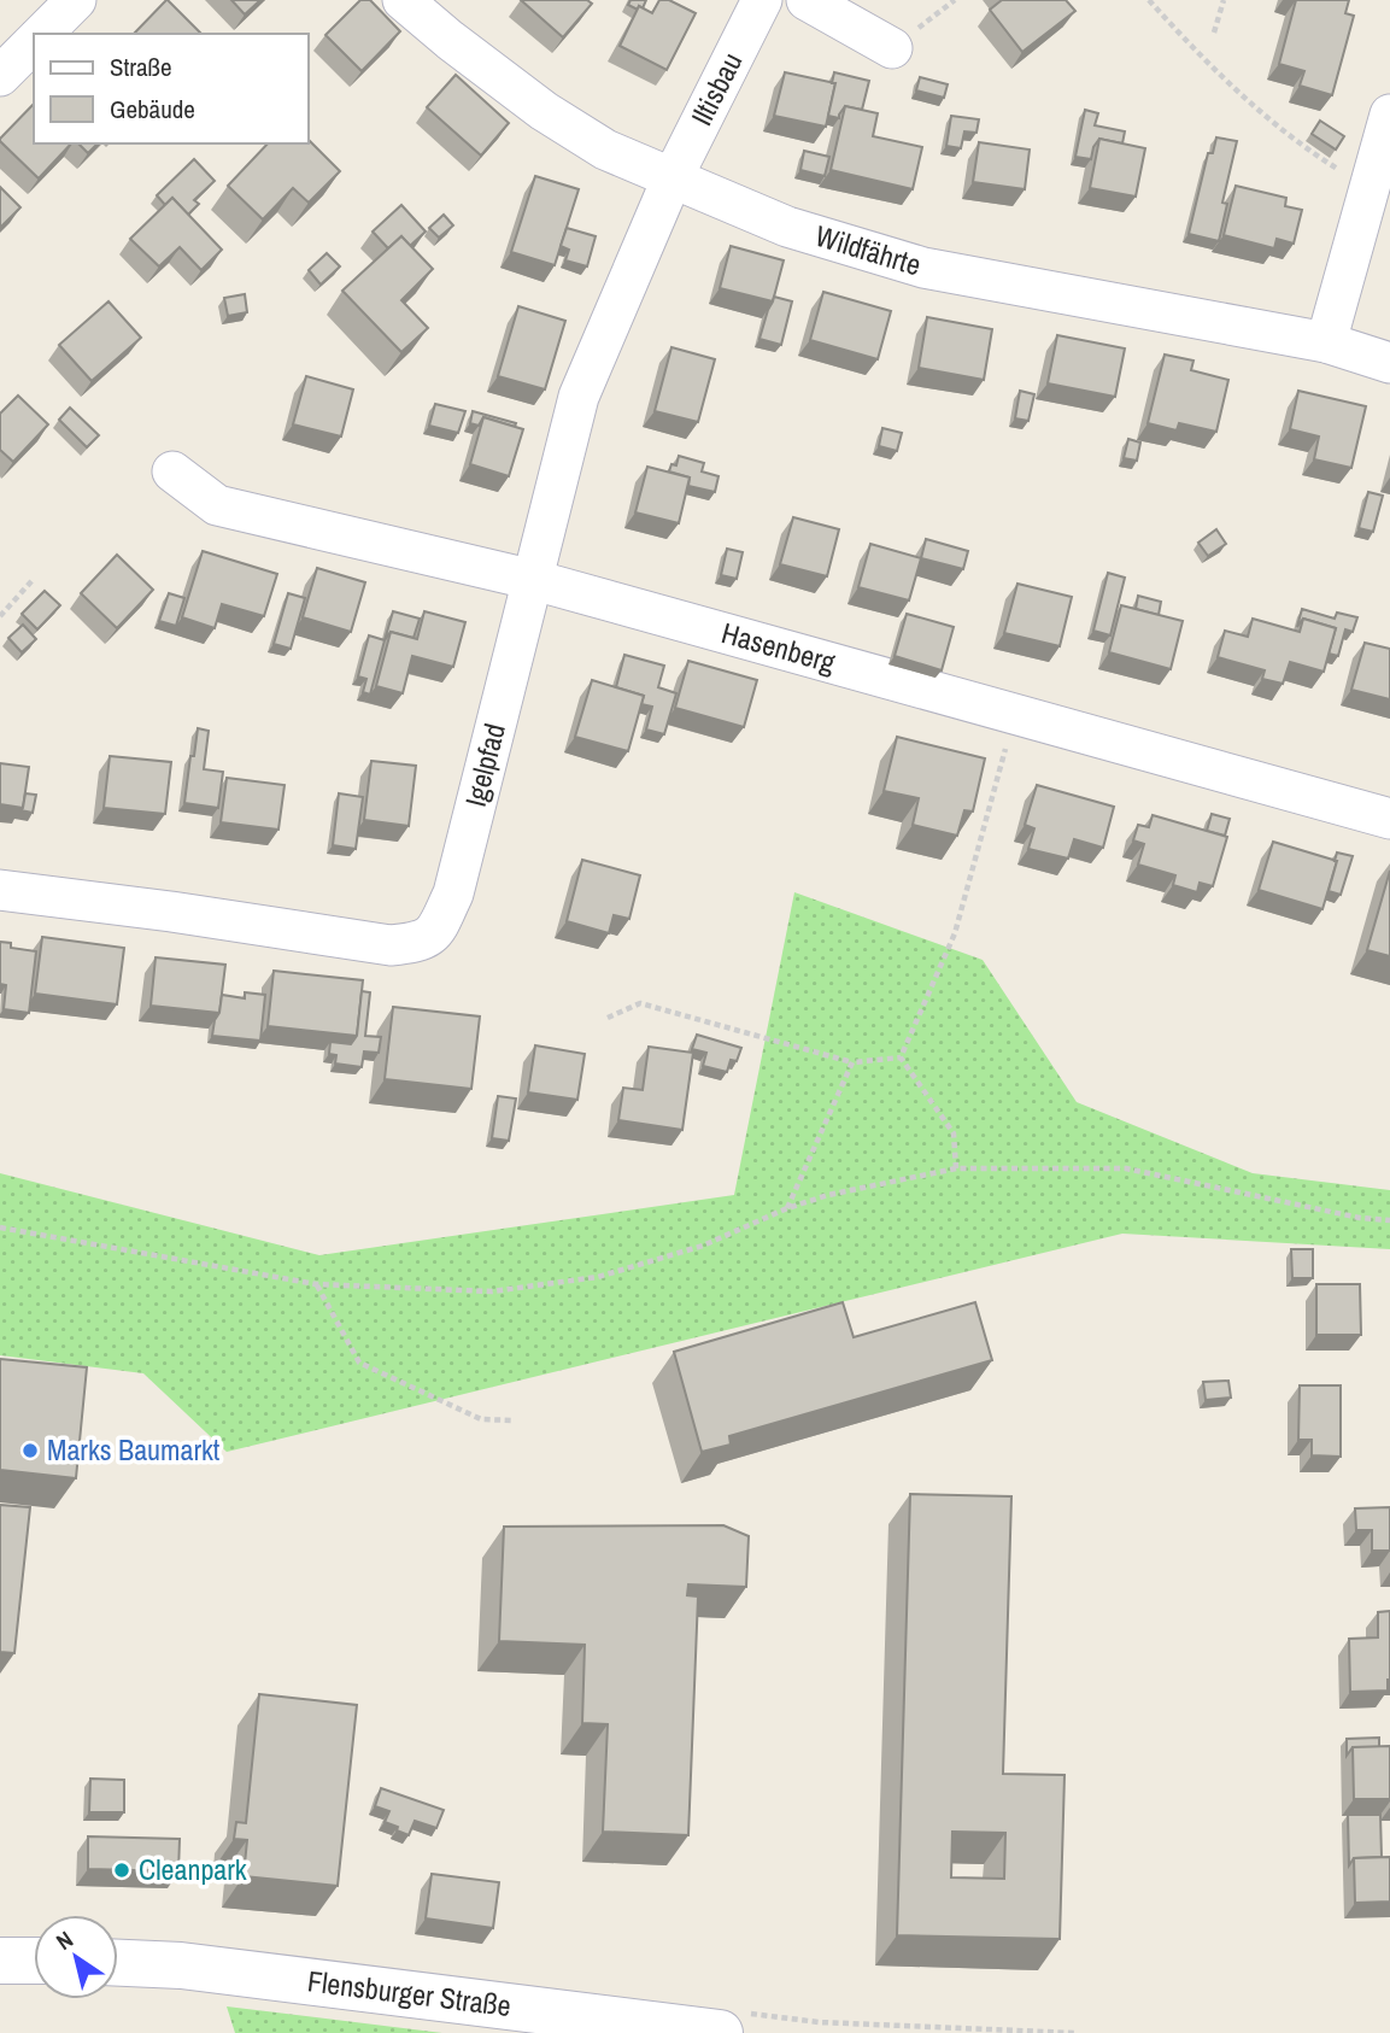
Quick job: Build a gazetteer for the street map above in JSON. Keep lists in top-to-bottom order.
{
  "streets": {
    "street": [
      "Iltisbau",
      "Wildfährte",
      "Hasenberg",
      "Igelpfad",
      "Flensburger Straße"
    ]
  },
  "crossings": [
    ["Iltisbau", "Wildfährte"],
    ["Iltisbau", "Igelpfad"],
    ["Wildfährte", "Igelpfad"],
    ["Hasenberg", "Igelpfad"]
  ],
  "places": ["Marks Baumarkt", "Cleanpark"],
  "legend": ["Straße", "Gebäude"],
  "north": "top left"
}
